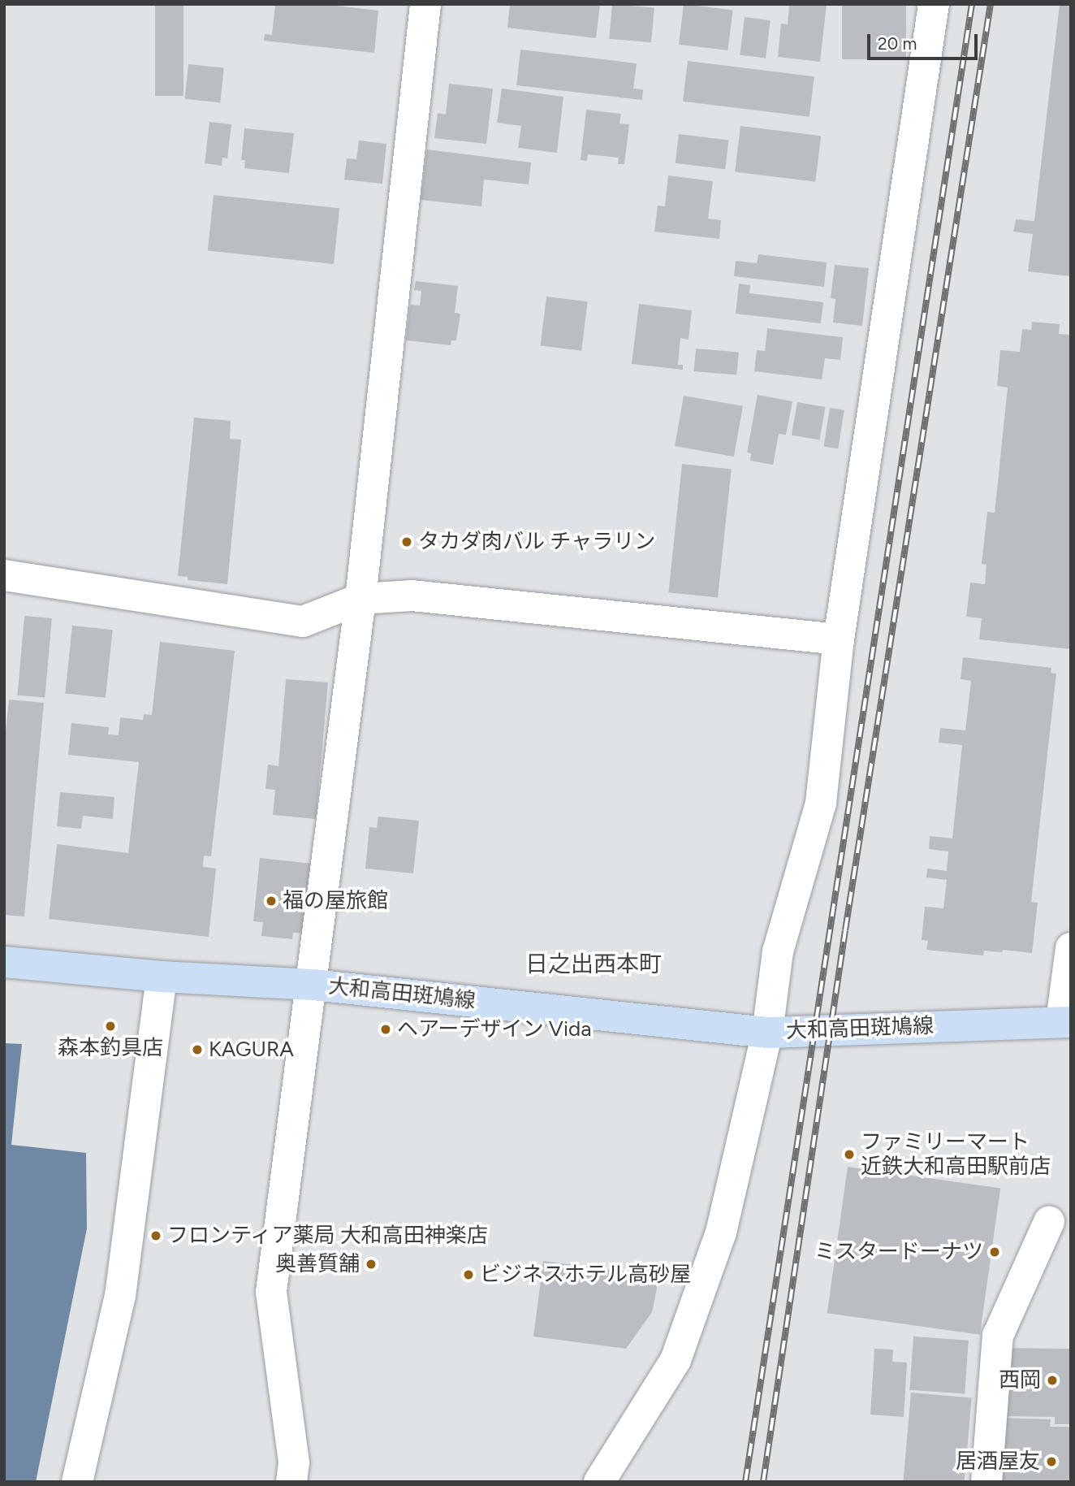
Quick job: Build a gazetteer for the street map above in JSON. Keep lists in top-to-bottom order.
{
  "streets": {
    "main road": ["大和高田斑鳩線"]
  },
  "districts": ["日之出西本町"],
  "places": [
    "タカダ肉バル チャラリン",
    "福の屋旅館",
    "森本釣具店",
    "ヘアーデザイン Vida",
    "KAGURA",
    "ファミリーマート 近鉄大和高田駅前店",
    "フロンティア薬局 大和高田神楽店",
    "ミスタードーナツ",
    "奥善質舗",
    "ビジネスホテル高砂屋",
    "西岡",
    "居酒屋友"
  ],
  "scale_bar": "20 m"
}
